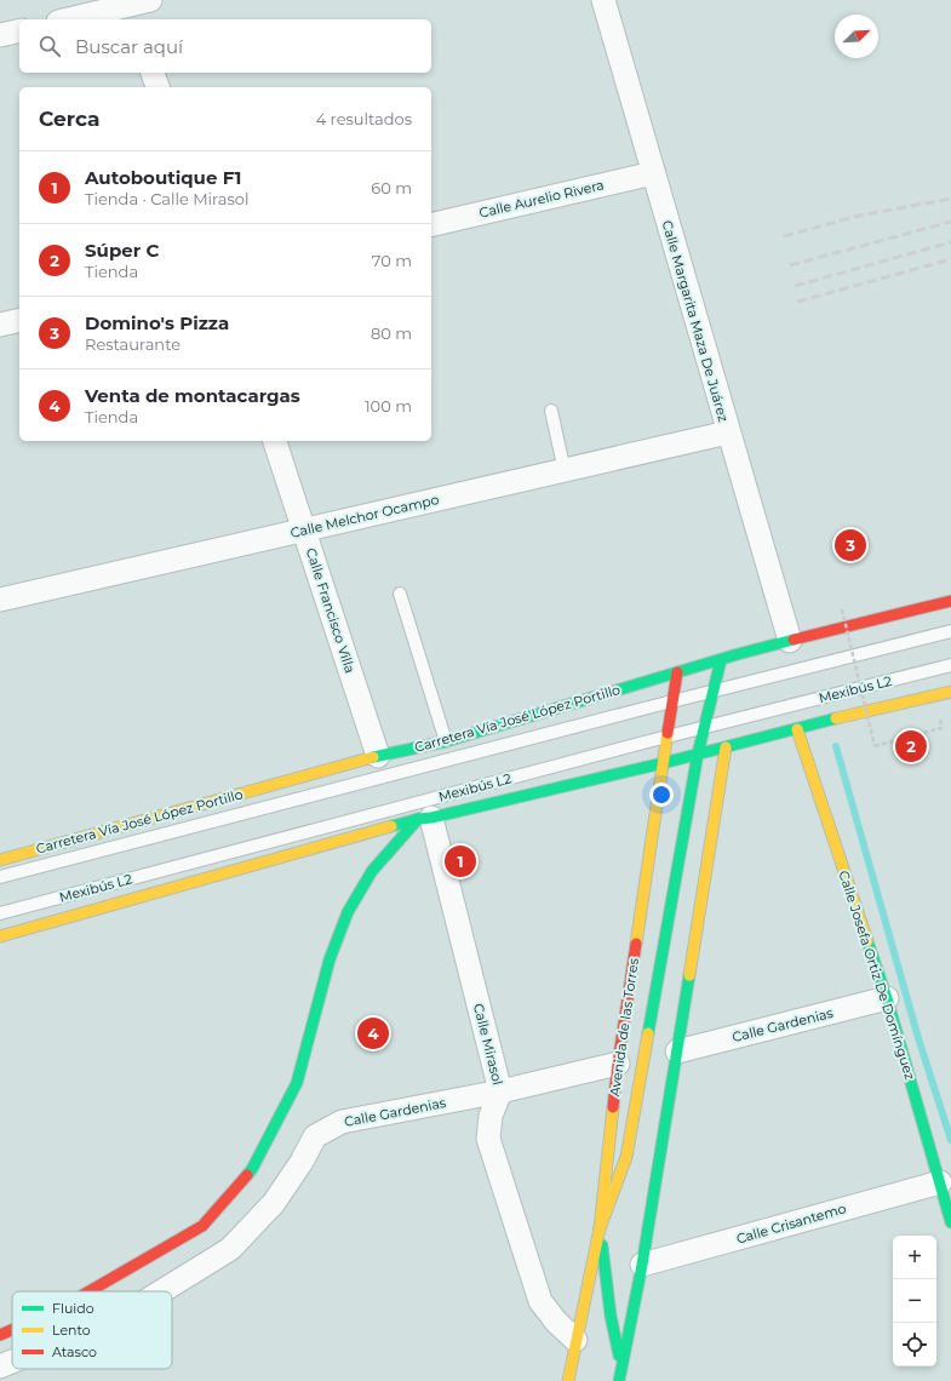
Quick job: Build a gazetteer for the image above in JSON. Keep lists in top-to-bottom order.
{
  "streets": {
    "main road": ["Carretera Vía José López Portillo", "Calle Josefa Ortiz De Domínguez", "Avenida de las Torres"],
    "street": [
      "Calle Aurelio Rivera",
      "Calle Margarita Maza De Juárez",
      "Calle Melchor Ocampo",
      "Calle Francisco Villa",
      "Calle Gardenias",
      "Calle Mirasol",
      "Calle Crisantemo"
    ],
    "lane": ["Mexibús L2"]
  },
  "crossings": [
    ["Calle Aurelio Rivera", "Calle Margarita Maza De Juárez"],
    ["Calle Margarita Maza De Juárez", "Calle Melchor Ocampo"],
    ["Calle Margarita Maza De Juárez", "Carretera Vía José López Portillo"],
    ["Calle Melchor Ocampo", "Calle Francisco Villa"],
    ["Calle Francisco Villa", "Carretera Vía José López Portillo"],
    ["Mexibús L2", "Avenida de las Torres"],
    ["Carretera Vía José López Portillo", "Avenida de las Torres"],
    ["Calle Josefa Ortiz De Domínguez", "Calle Gardenias"],
    ["Calle Josefa Ortiz De Domínguez", "Calle Crisantemo"],
    ["Calle Gardenias", "Avenida de las Torres"],
    ["Calle Gardenias", "Calle Mirasol"],
    ["Avenida de las Torres", "Calle Mirasol"]
  ],
  "legend": ["Fluido", "Lento", "Atasco"],
  "north": "top right",
  "page": {
    "search": "Buscar aquí",
    "heading": ["Cerca", "4 resultados"],
    "list": [
      {
        "mark": "1",
        "name": "Autoboutique F1",
        "note": "Tienda · Calle Mirasol",
        "value": "60 m"
      },
      {
        "mark": "2",
        "name": "Súper C",
        "note": "Tienda",
        "value": "70 m"
      },
      {
        "mark": "3",
        "name": "Domino's Pizza",
        "note": "Restaurante",
        "value": "80 m"
      },
      {
        "mark": "4",
        "name": "Venta de montacargas",
        "note": "Tienda",
        "value": "100 m"
      }
    ],
    "pins": [
      "3",
      "2",
      "1",
      "4"
    ],
    "map_buttons": ["+", "−"]
  }
}
